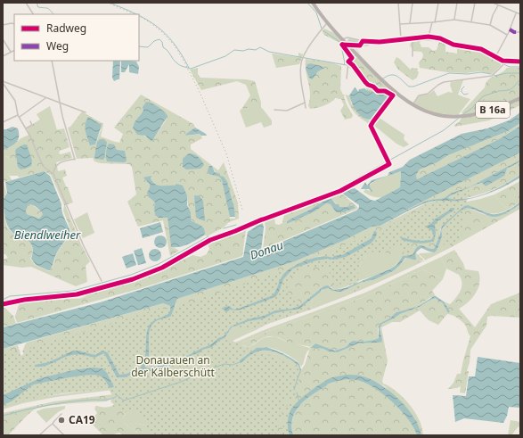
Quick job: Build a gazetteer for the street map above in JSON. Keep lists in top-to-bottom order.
{
  "streets": {
    "main road": ["B 16a"]
  },
  "water": ["Biendlweiher", "Donau"],
  "parks": ["Donauauen an der Kälberschütt"],
  "places": ["CA19"],
  "legend": ["Radweg", "Weg"]
}
